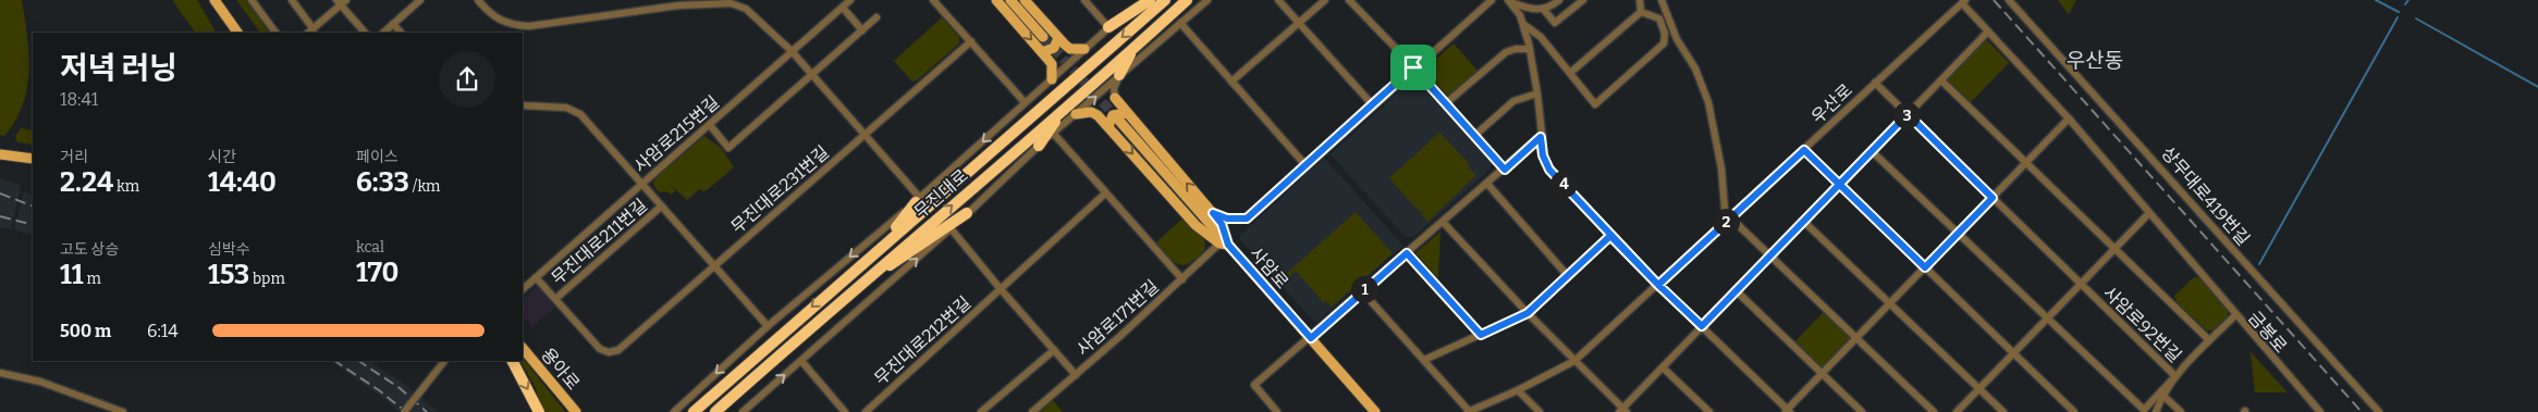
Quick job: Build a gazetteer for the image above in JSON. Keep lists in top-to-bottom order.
{
  "streets": {
    "highway": ["무진대로"],
    "main road": ["사암로", "용아로"],
    "street": [
      "우산로",
      "사암로215번길",
      "무진대로231번길",
      "상무대로419번길",
      "무진대로211번길",
      "사암로171번길",
      "사암로92번길",
      "금봉로",
      "무진대로212번길"
    ]
  },
  "crossings": [
    ["우산로", "사암로92번길"],
    ["사암로215번길", "무진대로211번길"],
    ["무진대로231번길", "무진대로211번길"],
    ["무진대로", "무진대로211번길"],
    ["사암로", "사암로171번길"],
    ["사암로92번길", "금봉로"]
  ],
  "districts": ["우산동"],
  "page": {
    "heading": ["저녁 러닝", "18:41"],
    "pins": [
      "3",
      "4",
      "2",
      "1"
    ],
    "stats": [
      ["거리", "2.24 km"],
      ["시간", "14:40"],
      ["페이스", "6:33 /km"],
      ["고도 상승", "11 m"],
      ["심박수", "153 bpm"],
      ["kcal", "170"]
    ],
    "list": [
      {
        "name": "500 m",
        "note": "6:14"
      }
    ]
  }
}
